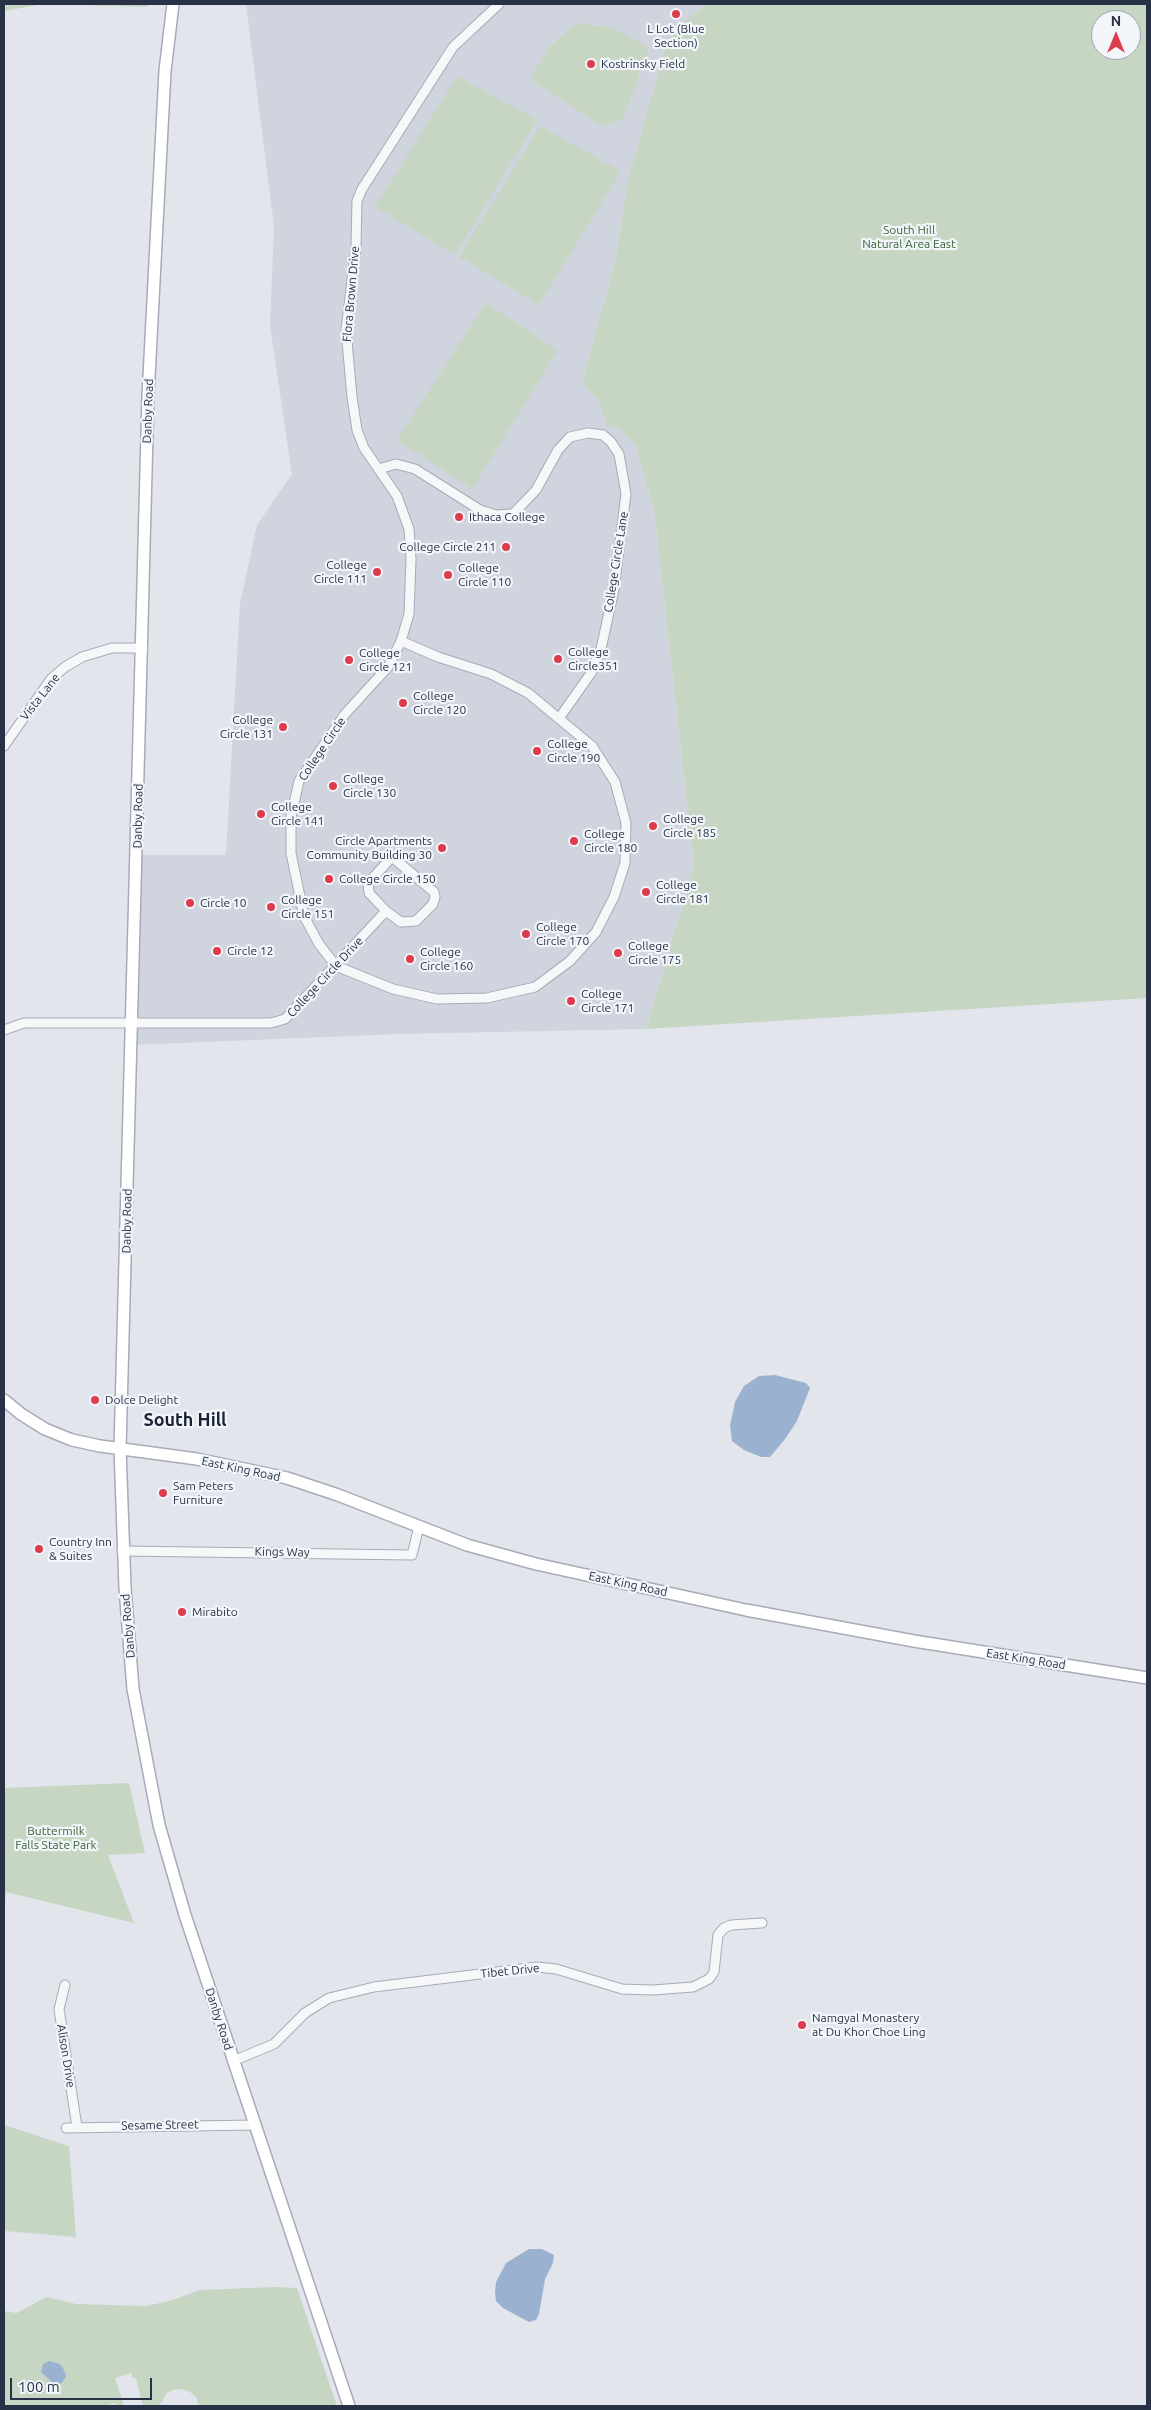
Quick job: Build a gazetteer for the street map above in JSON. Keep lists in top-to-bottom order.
{
  "streets": {
    "main road": ["Danby Road", "East King Road"],
    "street": [
      "Flora Brown Drive",
      "College Circle Lane",
      "Vista Lane",
      "College Circle",
      "College Circle Drive",
      "Kings Way",
      "Tibet Drive",
      "Alison Drive",
      "Sesame Street"
    ]
  },
  "crossings": [
    ["Flora Brown Drive", "College Circle Lane"],
    ["Flora Brown Drive", "College Circle"],
    ["Danby Road", "Vista Lane"],
    ["Danby Road", "College Circle Drive"],
    ["Danby Road", "East King Road"],
    ["Danby Road", "Kings Way"],
    ["Danby Road", "Tibet Drive"],
    ["Danby Road", "Sesame Street"],
    ["College Circle Lane", "College Circle"],
    ["College Circle", "College Circle Drive"],
    ["East King Road", "Kings Way"],
    ["Alison Drive", "Sesame Street"]
  ],
  "districts": ["South Hill"],
  "parks": ["South Hill Natural Area East", "Buttermilk Falls State Park"],
  "places": [
    "L Lot (Blue Section)",
    "Kostrinsky Field",
    "Ithaca College",
    "College Circle 211",
    "College Circle 111",
    "College Circle 110",
    "College Circle351",
    "College Circle 121",
    "College Circle 120",
    "College Circle 131",
    "College Circle 190",
    "College Circle 130",
    "College Circle 141",
    "College Circle 185",
    "College Circle 180",
    "Circle Apartments Community Building 30",
    "College Circle 150",
    "College Circle 181",
    "Circle 10",
    "College Circle 151",
    "College Circle 170",
    "Circle 12",
    "College Circle 175",
    "College Circle 160",
    "College Circle 171",
    "Dolce Delight",
    "Sam Peters Furniture",
    "Country Inn & Suites",
    "Mirabito",
    "Namgyal Monastery at Du Khor Choe Ling"
  ],
  "scale_bar": "100 m",
  "north": "top"
}
